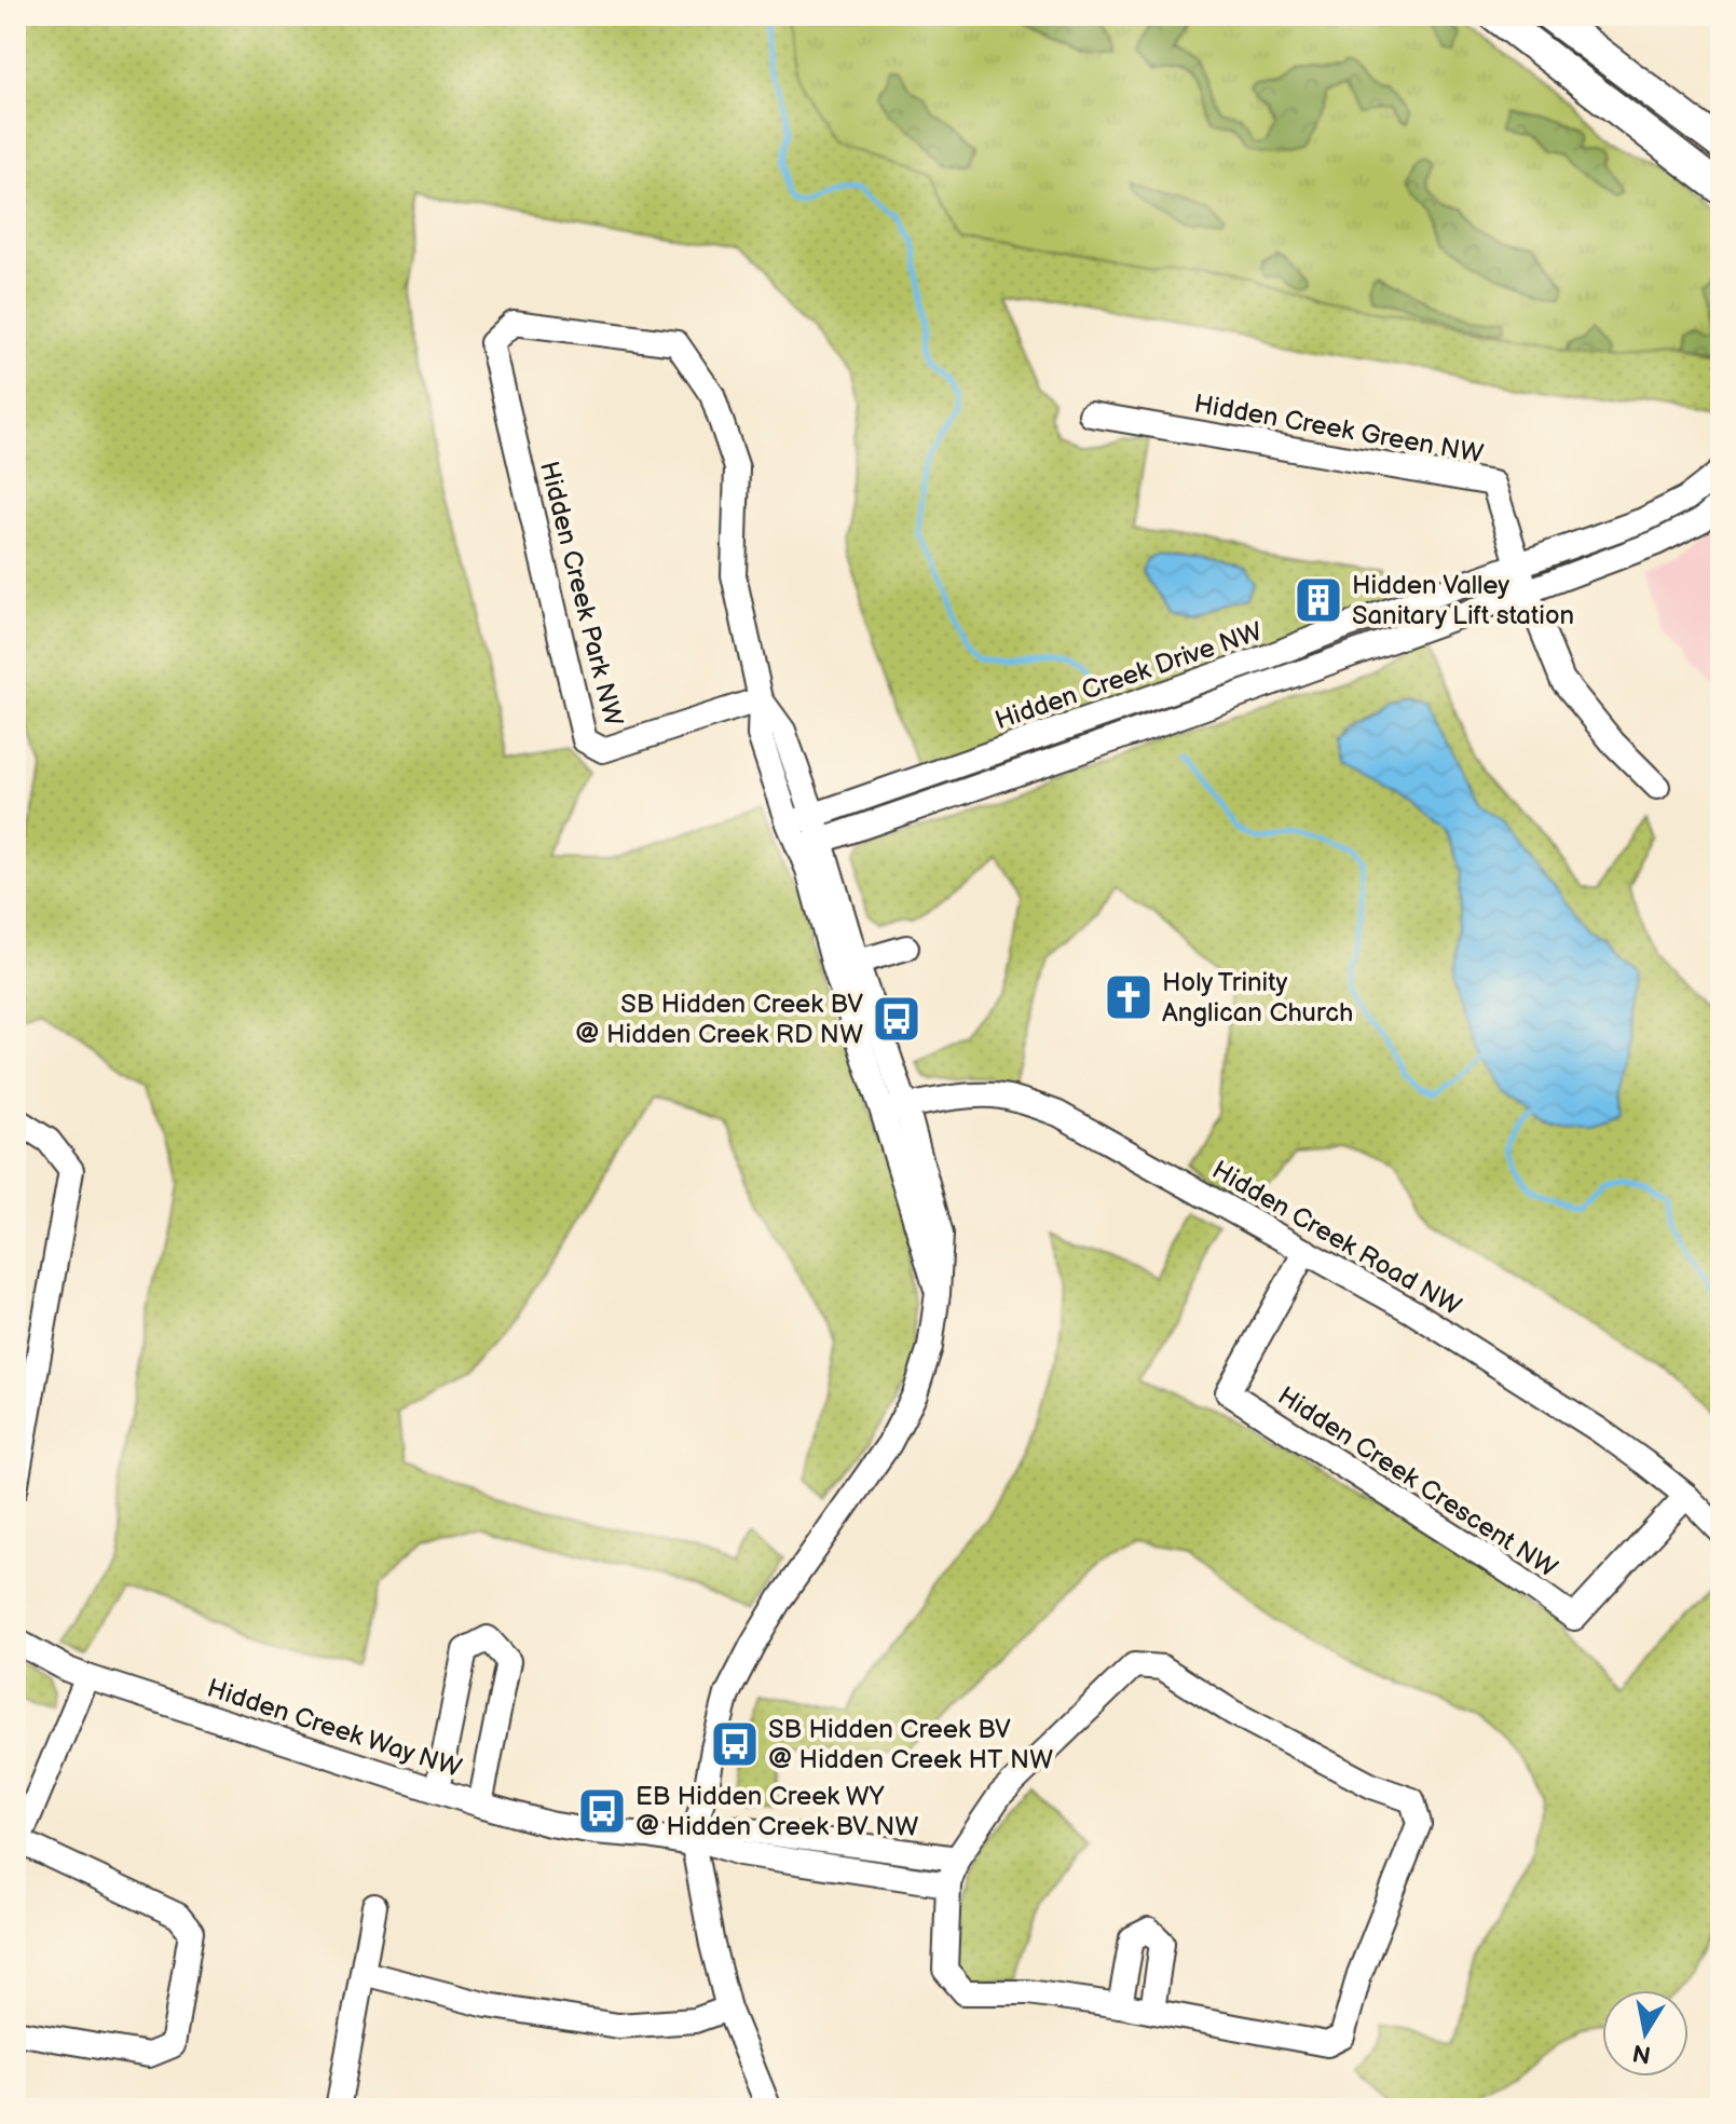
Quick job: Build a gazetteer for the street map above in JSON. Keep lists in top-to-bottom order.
{
  "streets": {
    "street": [
      "Hidden Creek Green NW",
      "Hidden Creek Park NW",
      "Hidden Creek Drive NW",
      "Hidden Creek Road NW",
      "Hidden Creek Crescent NW",
      "Hidden Creek Way NW"
    ]
  },
  "crossings": [
    ["Hidden Creek Green NW", "Hidden Creek Drive NW"],
    ["Hidden Creek Road NW", "Hidden Creek Crescent NW"]
  ],
  "places": {
    "building": ["Hidden Valley Sanitary Lift station"],
    "church": ["Holy Trinity Anglican Church"],
    "bus stop": ["SB Hidden Creek BV @ Hidden Creek RD NW", "SB Hidden Creek BV @ Hidden Creek HT NW", "EB Hidden Creek WY @ Hidden Creek BV NW"]
  },
  "north": "bottom"
}
